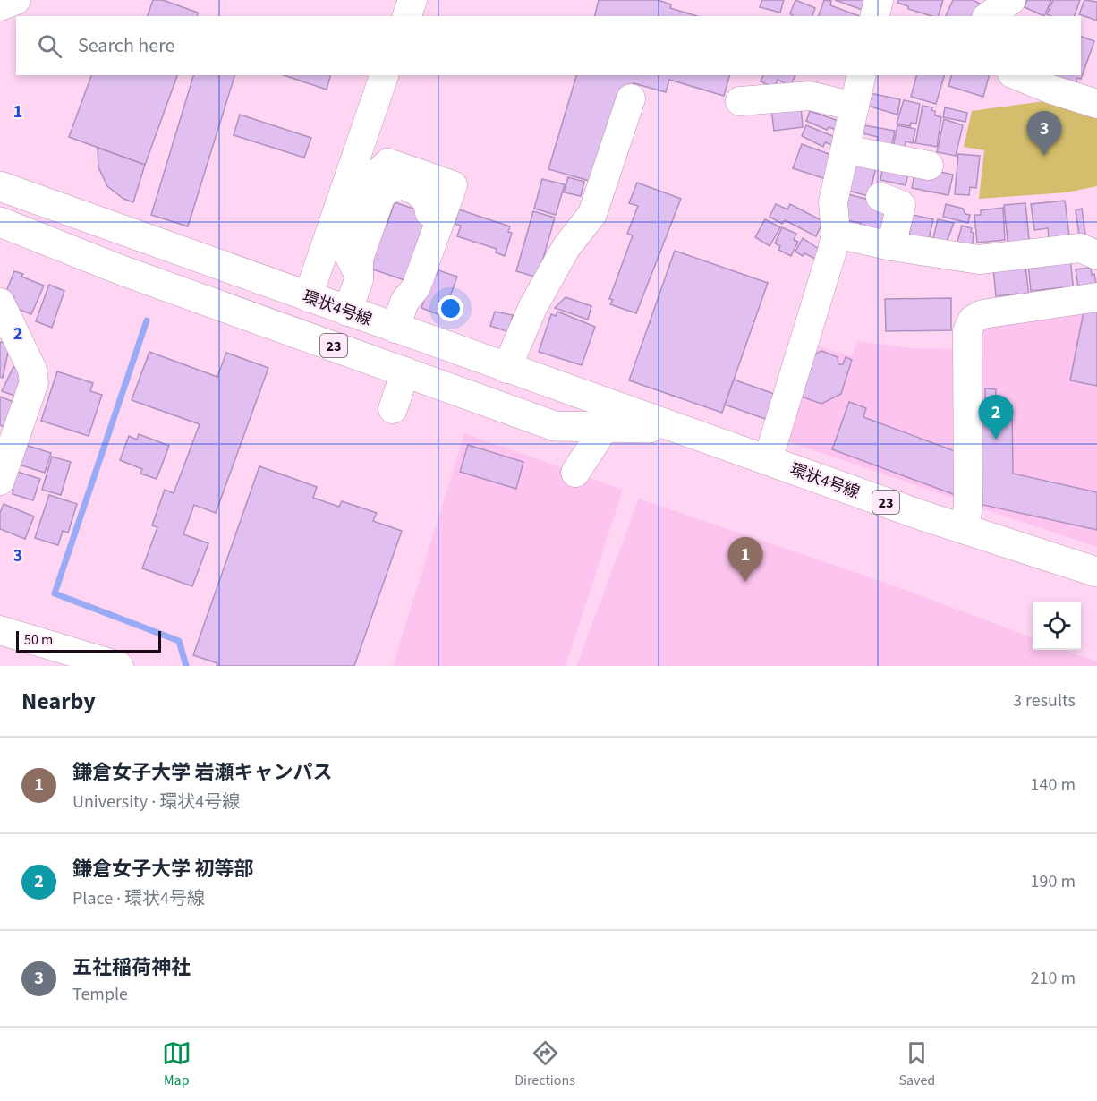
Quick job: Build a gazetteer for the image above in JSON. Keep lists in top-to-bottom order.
{
  "streets": {
    "main road": ["環状4号線", "23"]
  },
  "scale_bar": "50 m",
  "page": {
    "search": "Search here",
    "pins": ["3", "2", "1"],
    "scale": "50 m",
    "heading": ["Nearby", "3 results"],
    "list": [
      {
        "mark": "1",
        "name": "鎌倉女子大学 岩瀬キャンパス",
        "note": "University · 環状4号線",
        "value": "140 m"
      },
      {
        "mark": "2",
        "name": "鎌倉女子大学 初等部",
        "note": "Place · 環状4号線",
        "value": "190 m"
      },
      {
        "mark": "3",
        "name": "五社稲荷神社",
        "note": "Temple",
        "value": "210 m"
      }
    ],
    "nav": ["Map", "Directions", "Saved"]
  },
  "grid": {
    "rows": ["1", "2", "3"]
  }
}
